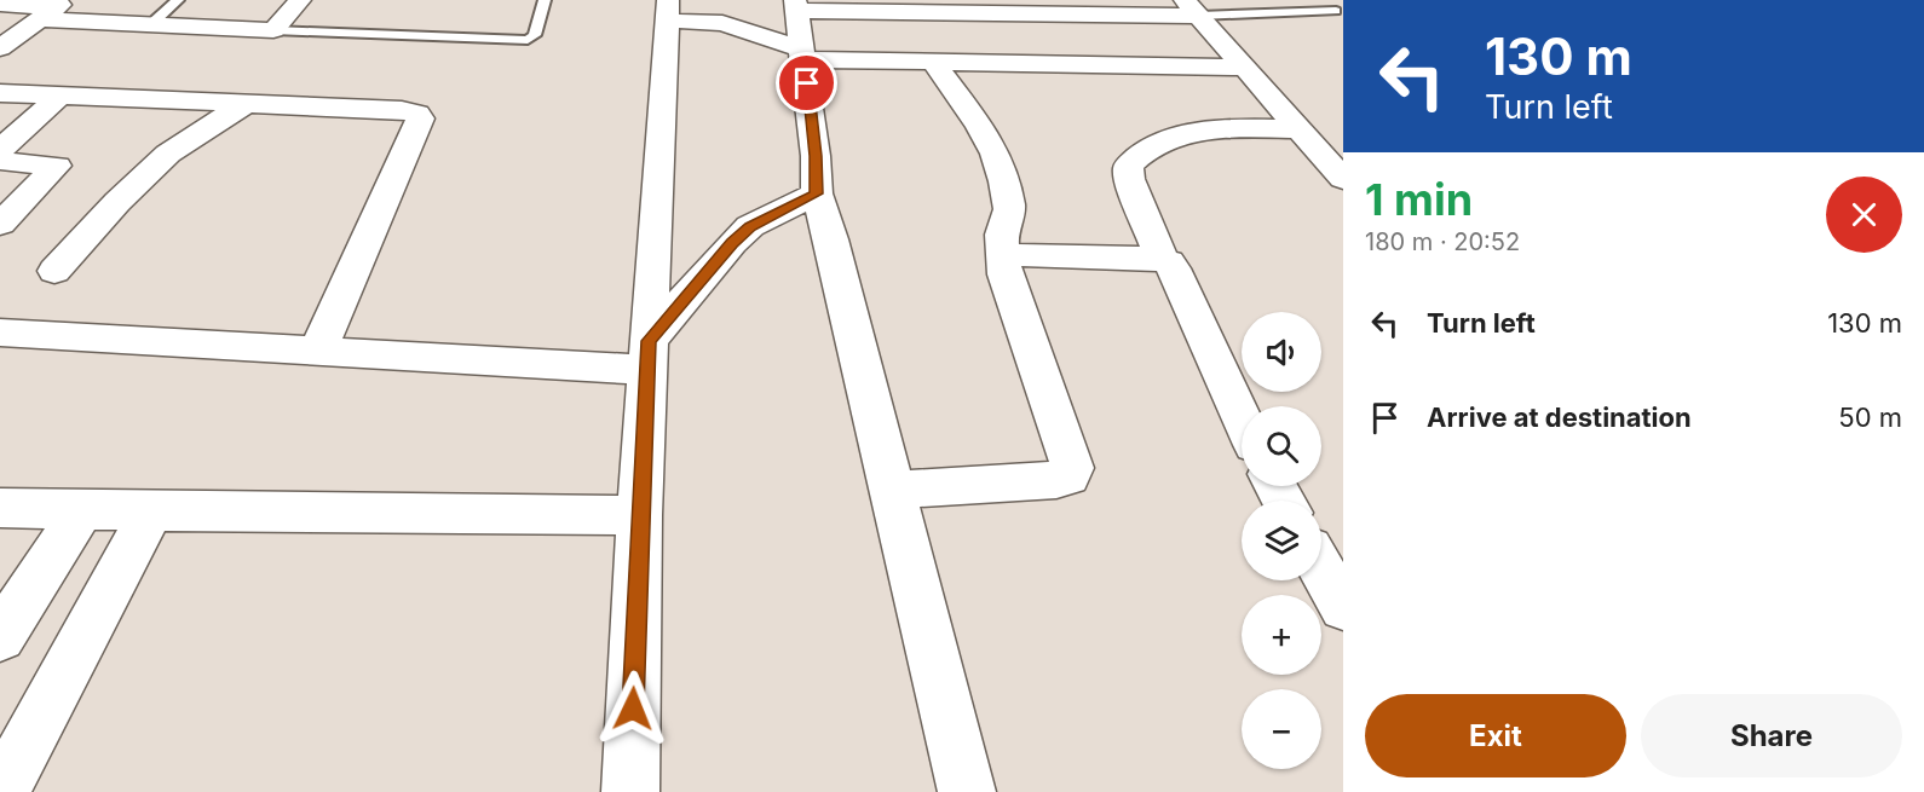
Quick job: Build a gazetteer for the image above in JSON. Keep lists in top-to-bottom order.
{
  "page": {
    "turn": ["130 m", "Turn left"],
    "heading": ["1 min", "180 m · 20:52"],
    "list": [
      {
        "name": "Turn left",
        "value": "130 m"
      },
      {
        "name": "Arrive at destination",
        "value": "50 m"
      }
    ],
    "map_buttons": ["+", "−"],
    "buttons": ["Exit", "Share"]
  }
}
